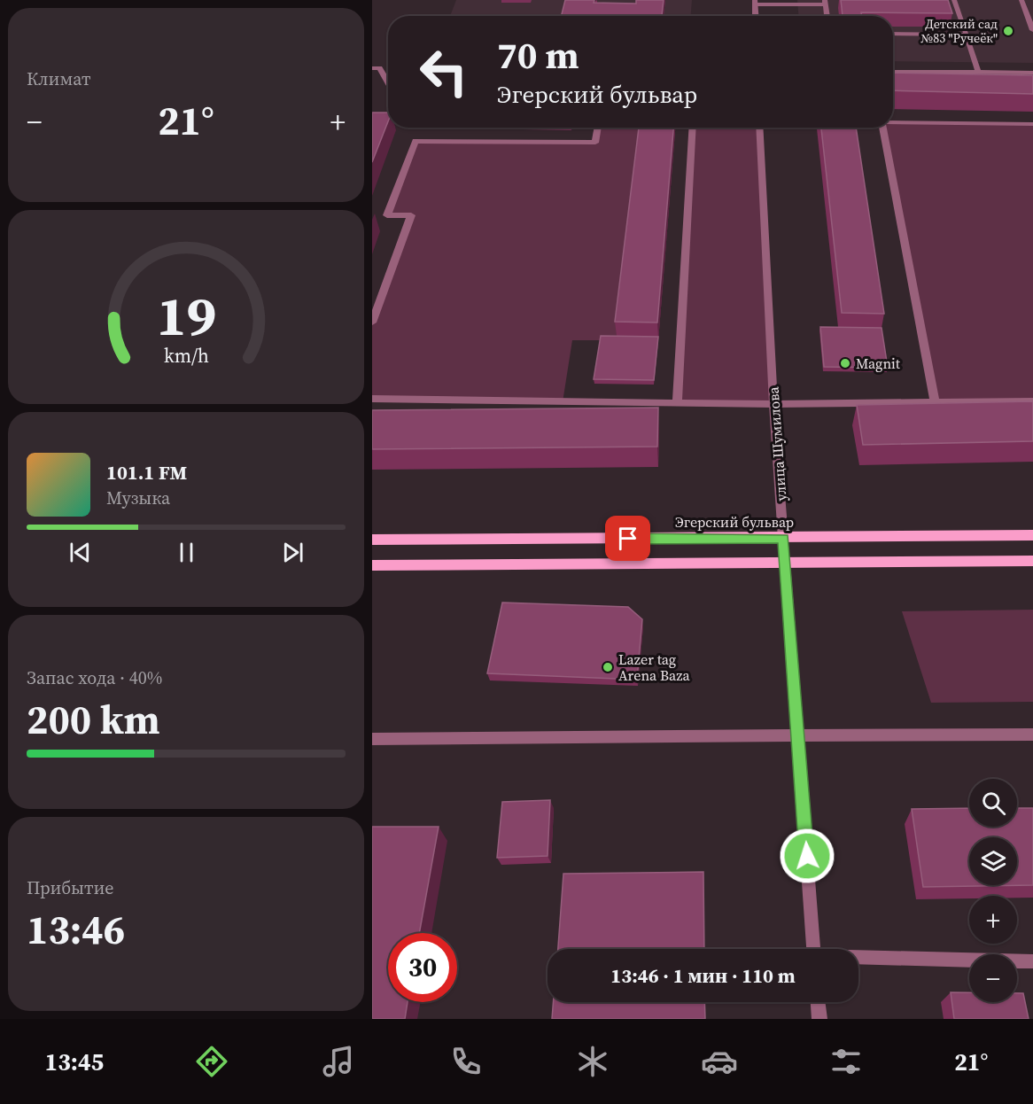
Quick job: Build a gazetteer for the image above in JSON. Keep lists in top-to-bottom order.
{
  "streets": {
    "main road": ["улица Шумилова", "Эгерский бульвар"]
  },
  "crossings": [
    ["улица Шумилова", "Эгерский бульвар"]
  ],
  "places": ["Детский сад №83 \"Ручеёк\"", "Magnit", "Lazer tag Arena Baza"],
  "page": {
    "tile": [
      "Климат",
      ["Запас хода · 40%", "200 km"],
      ["Прибытие", "13:46"]
    ],
    "turn": ["70 m", "Эгерский бульвар"],
    "heat": ["−", "21°", "+"],
    "song": ["101.1 FM", "Музыка"],
    "map_buttons": ["+", "−"],
    "limit": "30",
    "trip": "13:46 · 1 мин · 110 m",
    "tabs": ["13:45", "21°"],
    "gauge": ["19", "km/h"]
  }
}
